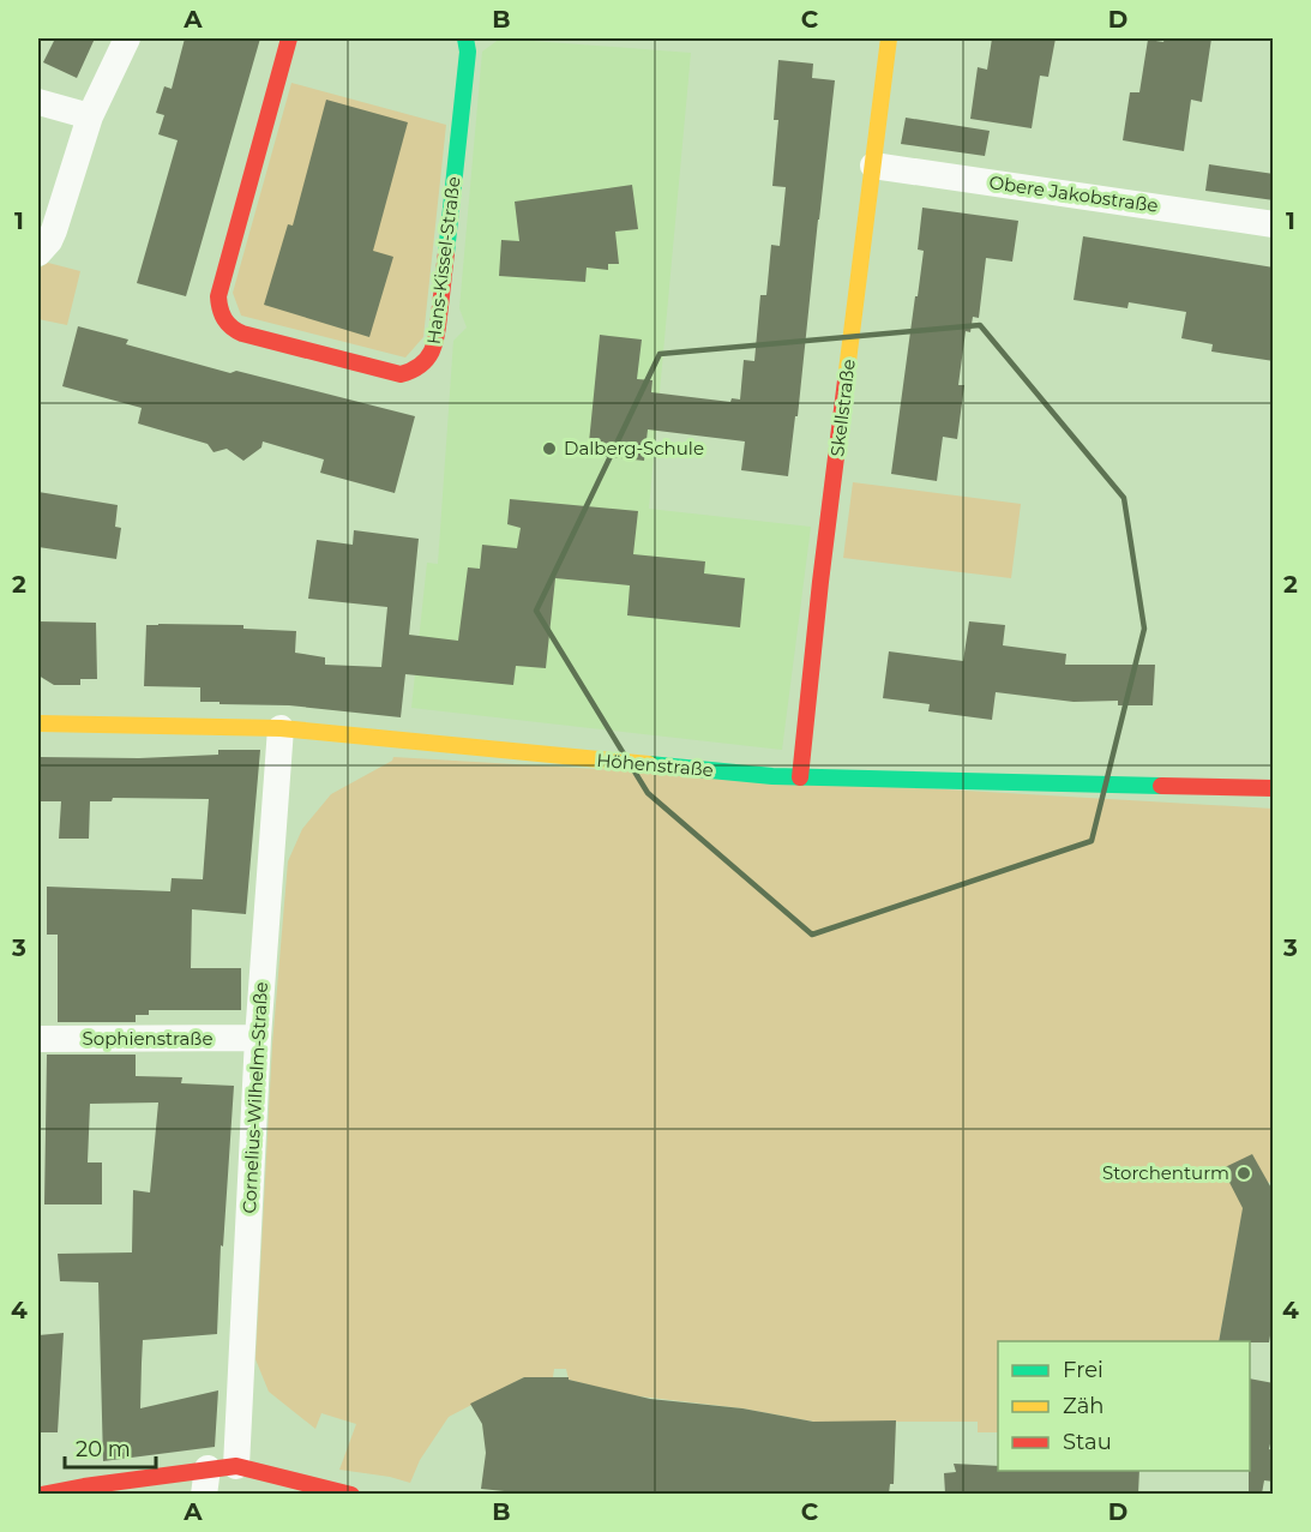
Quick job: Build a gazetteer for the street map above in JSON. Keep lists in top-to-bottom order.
{
  "streets": {
    "street": [
      "Obere Jakobstraße",
      "Hans-Kissel-Straße",
      "Skellstraße",
      "Höhenstraße",
      "Sophienstraße",
      "Cornelius-Wilhelm-Straße"
    ]
  },
  "crossings": [
    ["Obere Jakobstraße", "Skellstraße"],
    ["Skellstraße", "Höhenstraße"],
    ["Höhenstraße", "Cornelius-Wilhelm-Straße"],
    ["Sophienstraße", "Cornelius-Wilhelm-Straße"]
  ],
  "places": ["Dalberg-Schule", "Storchenturm"],
  "legend": ["Frei", "Zäh", "Stau"],
  "scale_bar": "20 m",
  "grid": {
    "columns": [
      "A",
      "B",
      "C",
      "D"
    ],
    "rows": [
      "1",
      "2",
      "3",
      "4"
    ]
  }
}
